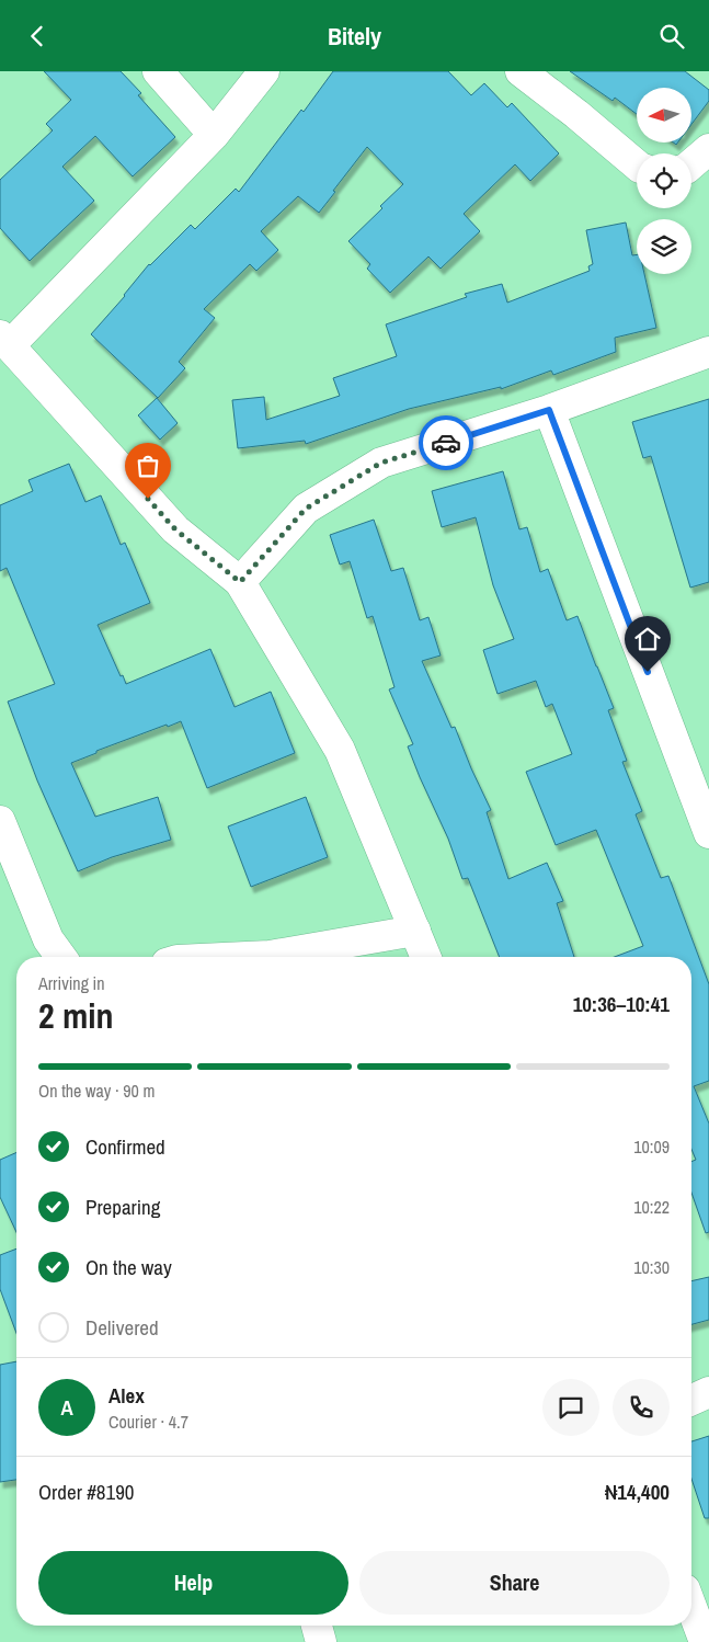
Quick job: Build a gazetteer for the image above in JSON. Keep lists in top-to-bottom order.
{
  "north": "left",
  "page": {
    "header": "Bitely",
    "heading": ["2 min", "Arriving in", "10:36–10:41"],
    "panel": [
      "Alex",
      "Courier · 4.7",
      "Order #8190",
      "₦14,400"
    ],
    "bar": "On the way · 90 m",
    "list": [
      ["Confirmed", "10:09"],
      ["Preparing", "10:22"],
      ["On the way", "10:30"],
      "Delivered"
    ],
    "round": "A",
    "buttons": ["Help", "Share"]
  }
}
